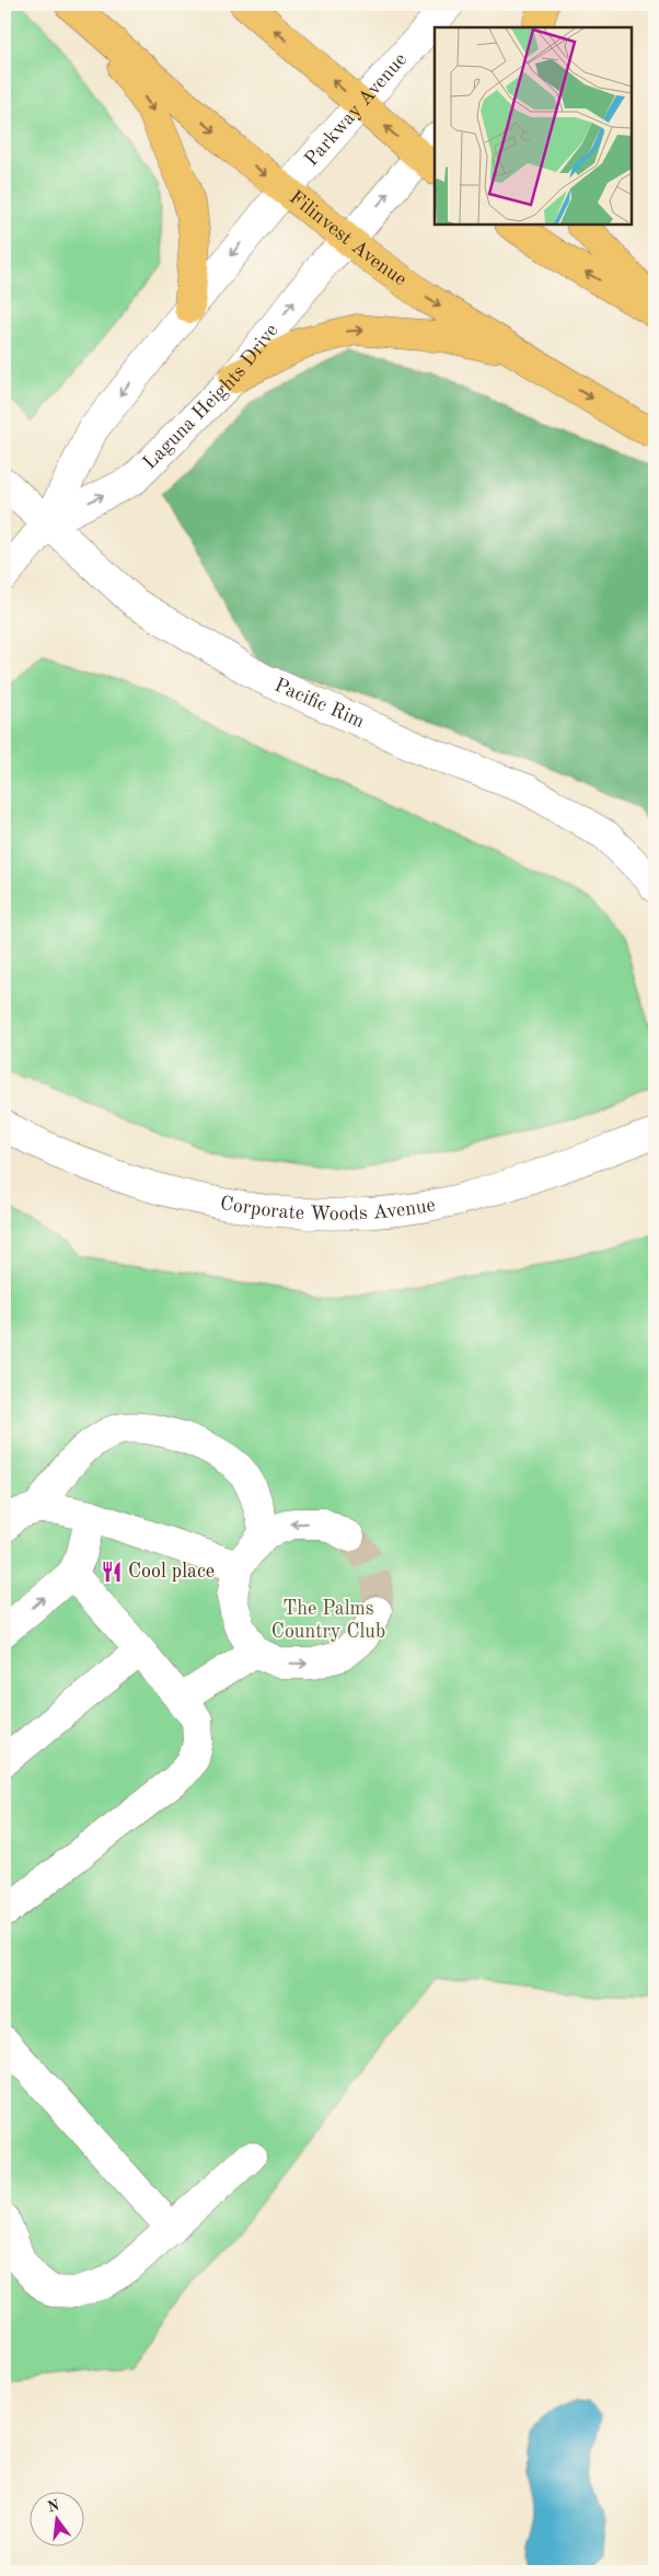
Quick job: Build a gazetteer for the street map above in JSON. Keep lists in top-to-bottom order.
{
  "streets": {
    "main road": ["Filinvest Avenue"],
    "street": [
      "Parkway Avenue",
      "Laguna Heights Drive",
      "Pacific Rim",
      "Corporate Woods Avenue"
    ]
  },
  "crossings": [
    ["Parkway Avenue", "Filinvest Avenue"],
    ["Parkway Avenue", "Laguna Heights Drive"],
    ["Filinvest Avenue", "Laguna Heights Drive"],
    ["Laguna Heights Drive", "Pacific Rim"]
  ],
  "parks": ["The Palms Country Club"],
  "places": {
    "restaurant": ["Cool place"]
  },
  "north": "top"
}
